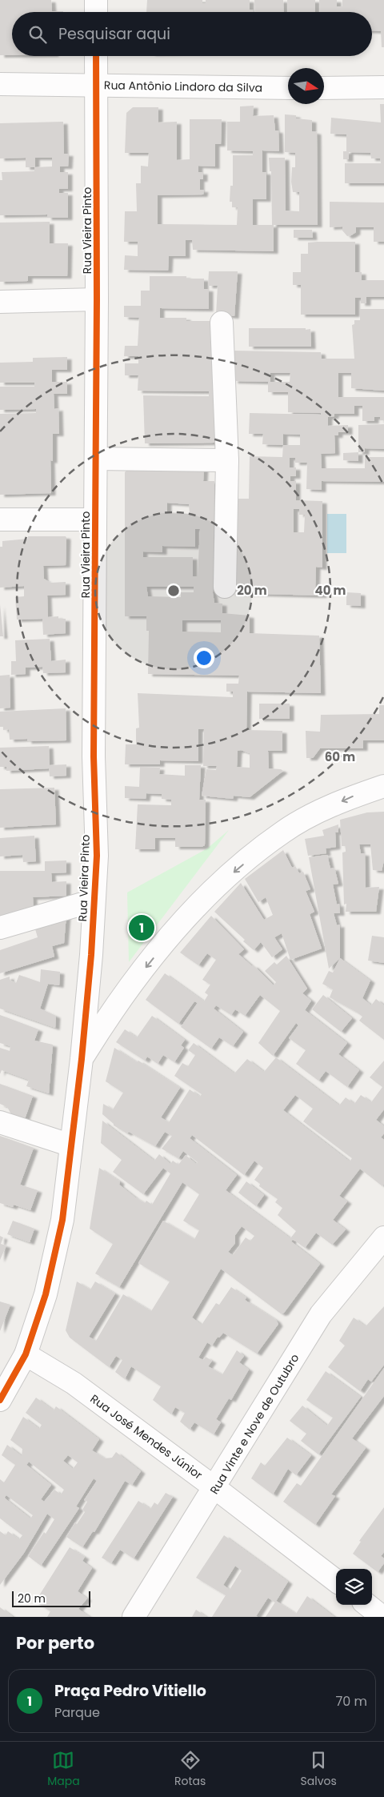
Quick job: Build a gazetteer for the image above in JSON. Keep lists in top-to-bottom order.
{
  "streets": {
    "street": [
      "Rua Antônio Lindoro da Silva",
      "Rua Vieira Pinto",
      "Rua Vinte e Nove de Outubro",
      "Rua José Mendes Júnior"
    ]
  },
  "crossings": [
    ["Rua Antônio Lindoro da Silva", "Rua Vieira Pinto"],
    ["Rua Vieira Pinto", "Rua José Mendes Júnior"],
    ["Rua Vinte e Nove de Outubro", "Rua José Mendes Júnior"]
  ],
  "scale_bar": "20 m",
  "north": "right",
  "page": {
    "search": "Pesquisar aqui",
    "pins": "1",
    "scale": "20 m",
    "heading": "Por perto",
    "list": [
      {
        "mark": "1",
        "name": "Praça Pedro Vitiello",
        "note": "Parque",
        "value": "70 m"
      }
    ],
    "nav": ["Mapa", "Rotas", "Salvos"]
  },
  "rings": ["20 m", "40 m", "60 m"]
}
